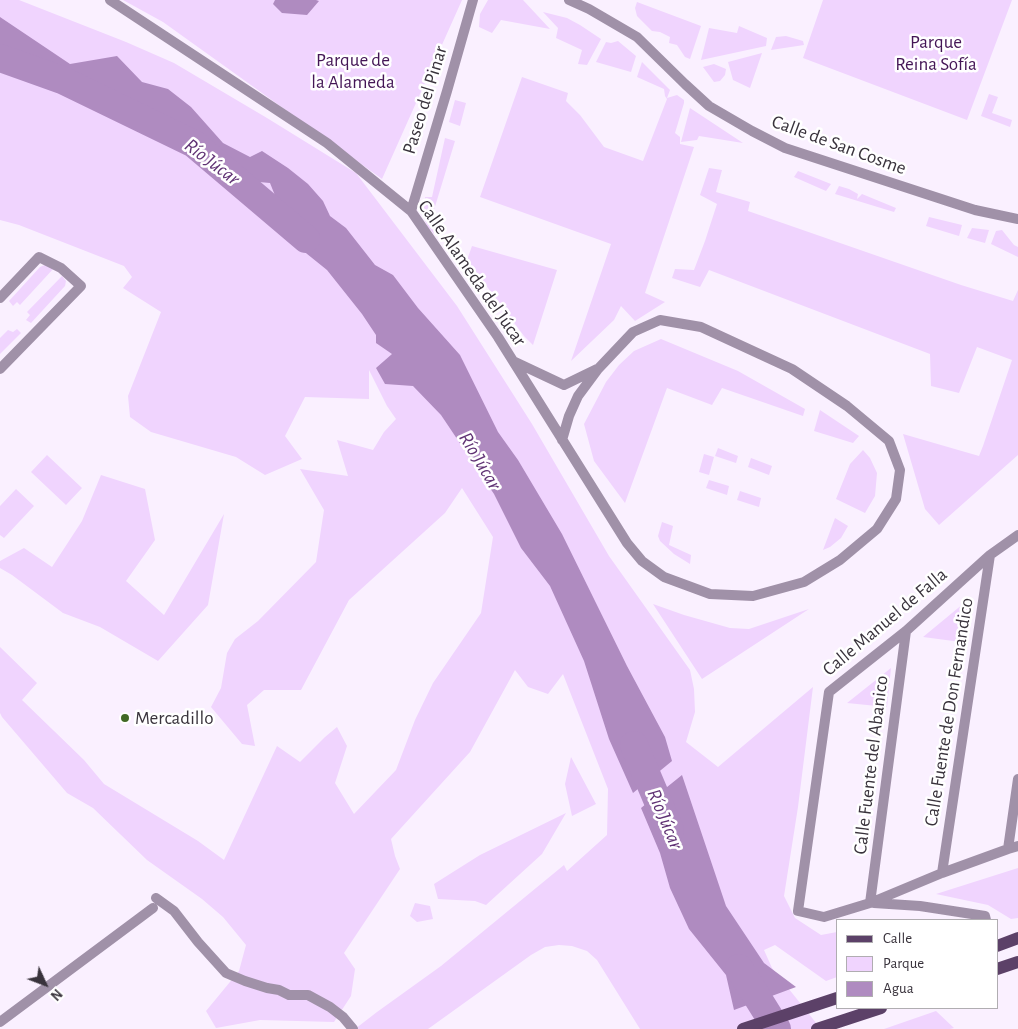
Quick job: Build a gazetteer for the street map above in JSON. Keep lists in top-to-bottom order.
{
  "streets": {
    "street": [
      "Paseo del Pinar",
      "Calle de San Cosme",
      "Calle Alameda del Júcar",
      "Calle Manuel de Falla",
      "Calle Fuente de Don Fernandico",
      "Calle Fuente del Abanico"
    ]
  },
  "crossings": [
    ["Paseo del Pinar", "Calle Alameda del Júcar"],
    ["Calle Manuel de Falla", "Calle Fuente de Don Fernandico"],
    ["Calle Manuel de Falla", "Calle Fuente del Abanico"]
  ],
  "water": ["Río Júcar"],
  "parks": ["Parque Reina Sofía", "Parque de la Alameda"],
  "places": ["Mercadillo"],
  "legend": ["Calle", "Parque", "Agua"],
  "north": "bottom right"
}
